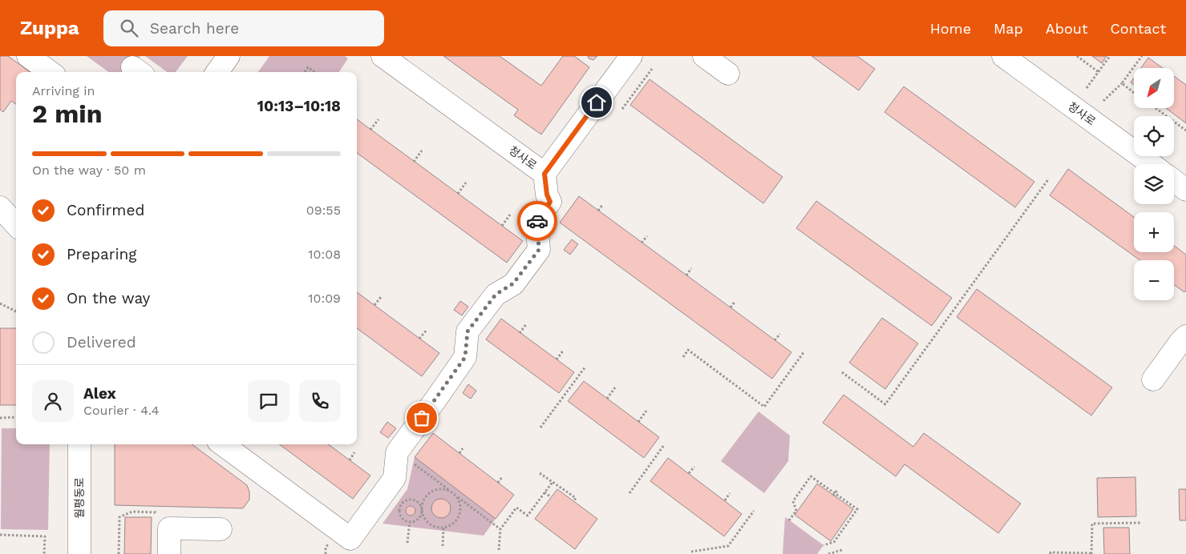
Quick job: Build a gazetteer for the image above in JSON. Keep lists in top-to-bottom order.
{
  "streets": {
    "street": ["청사로", "월평동로"]
  },
  "north": "bottom left",
  "page": {
    "header": "Zuppa",
    "search": "Search here",
    "nav": [
      "Home",
      "Map",
      "About",
      "Contact"
    ],
    "map_buttons": ["+", "−"],
    "heading": ["2 min", "Arriving in", "10:13–10:18"],
    "panel": ["Alex", "Courier · 4.4"],
    "bar": "On the way · 50 m",
    "list": [
      ["Confirmed", "09:55"],
      ["Preparing", "10:08"],
      ["On the way", "10:09"],
      "Delivered"
    ]
  }
}
